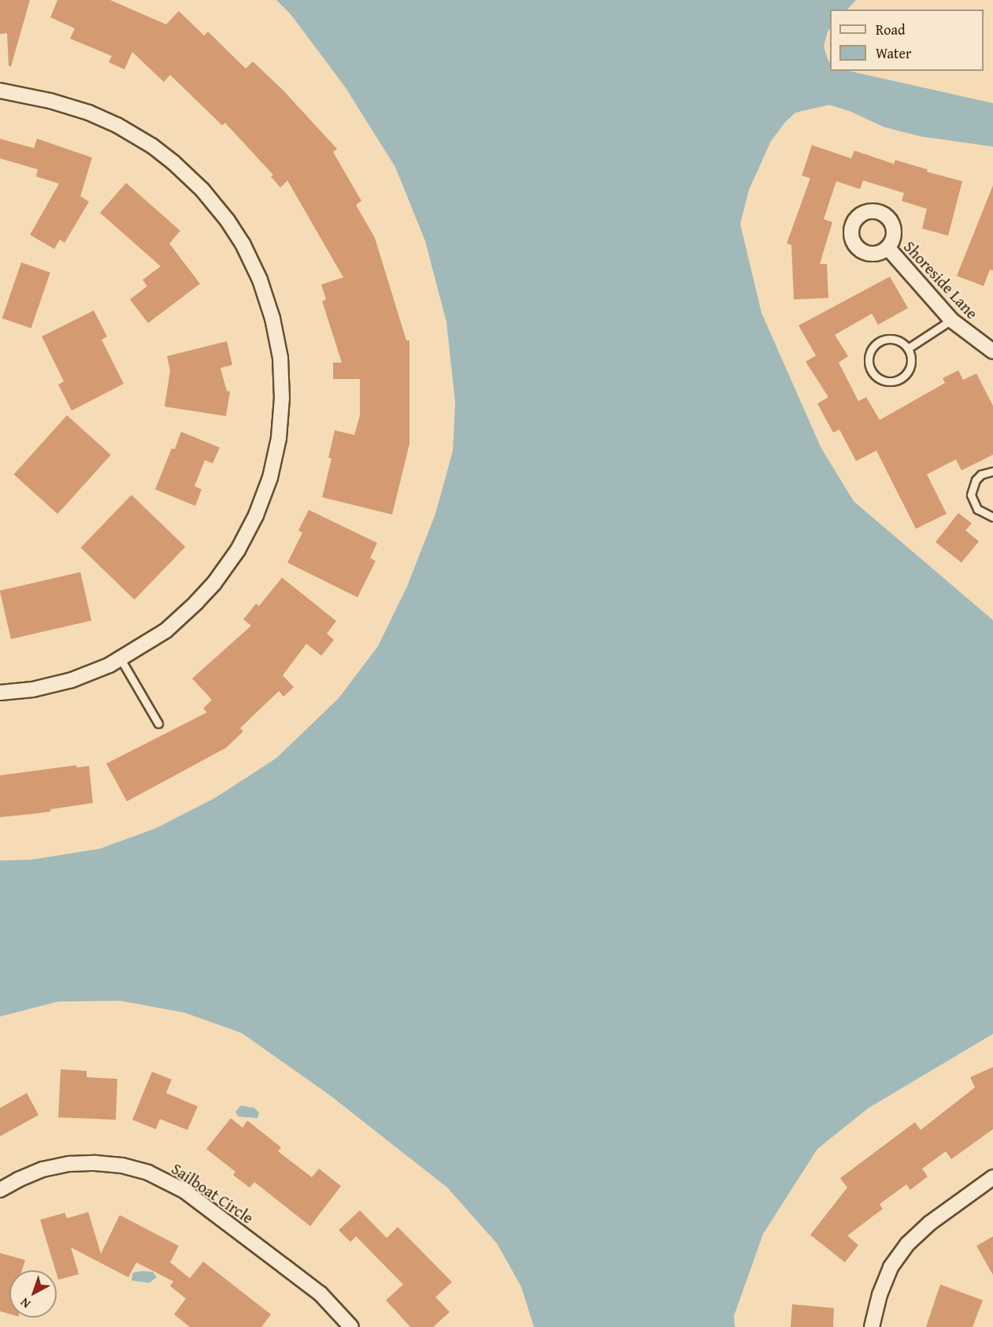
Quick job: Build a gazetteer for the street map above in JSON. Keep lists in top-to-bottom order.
{
  "streets": {
    "street": ["Shoreside Lane", "Sailboat Circle"]
  },
  "legend": ["Road", "Water"],
  "north": "bottom left"
}
